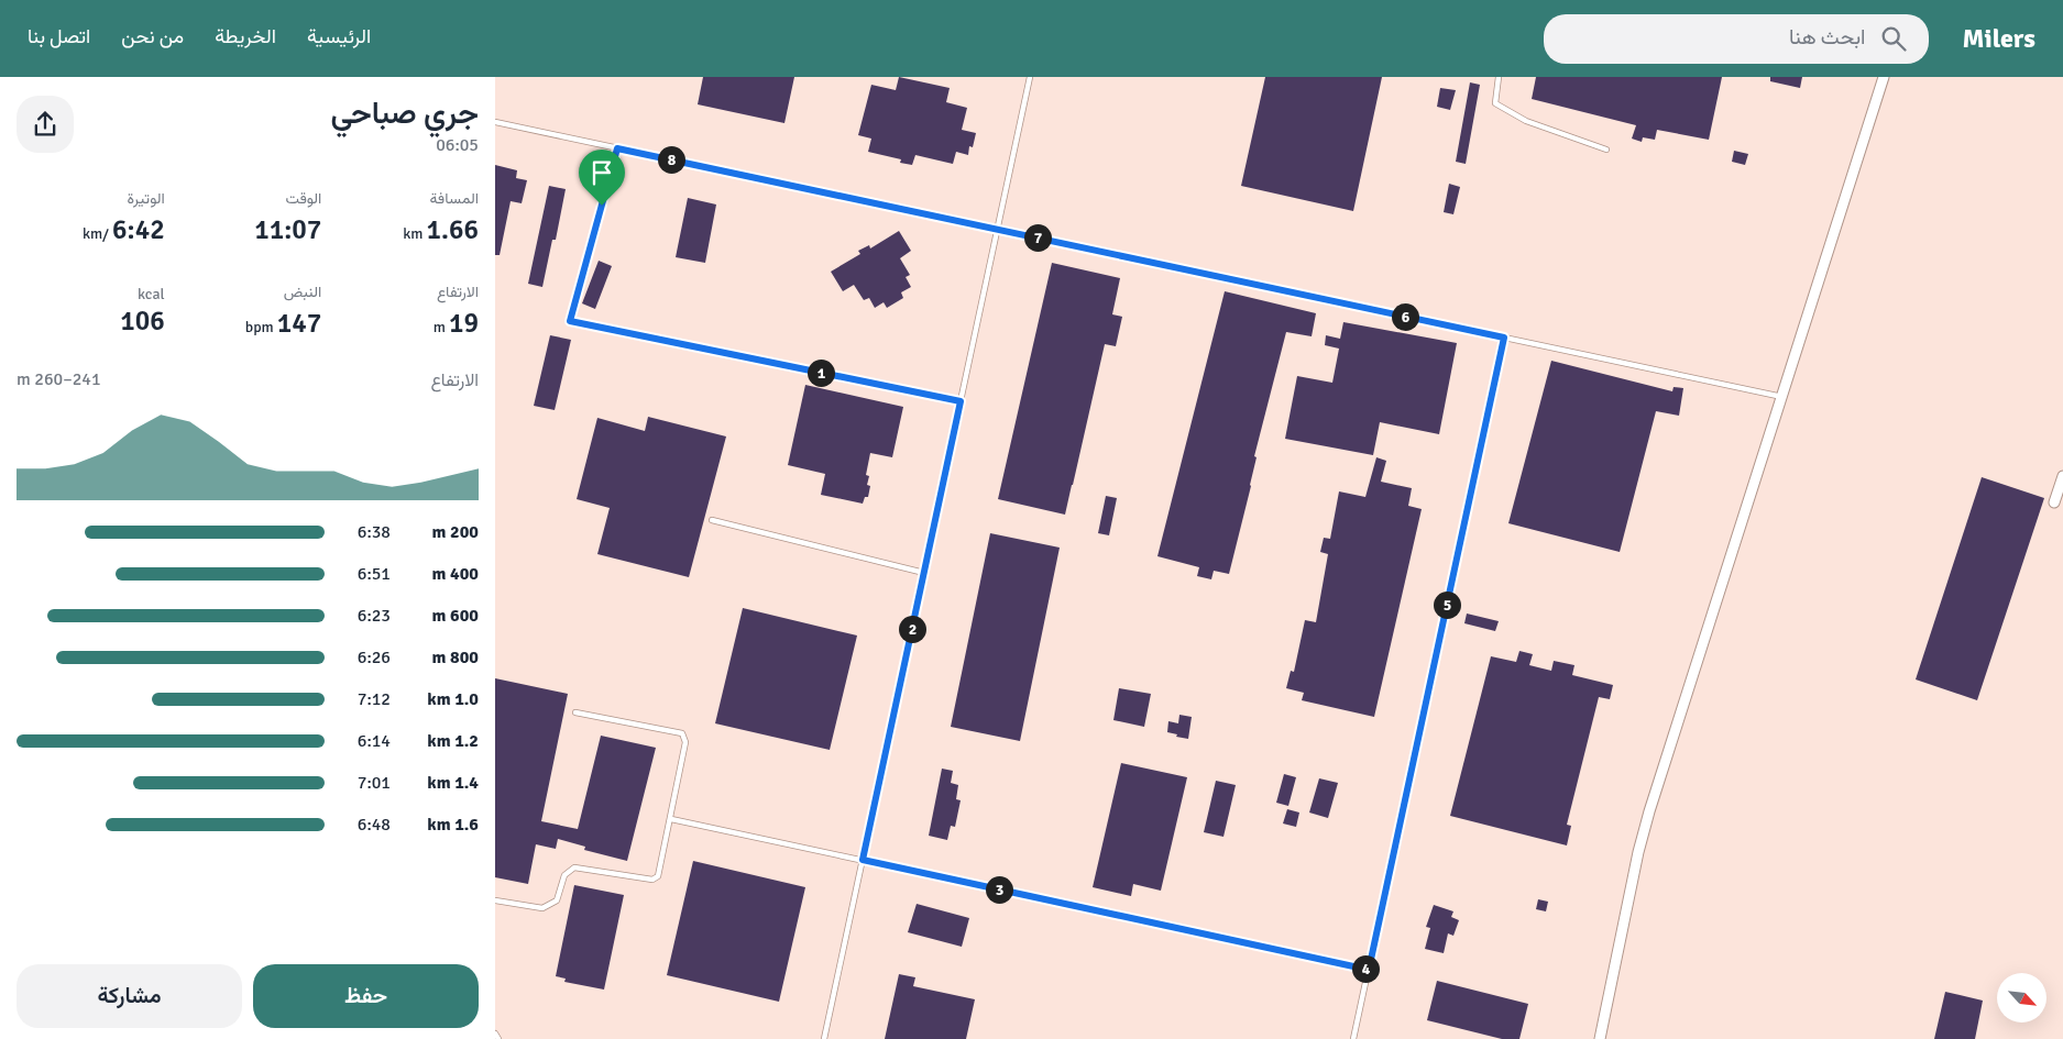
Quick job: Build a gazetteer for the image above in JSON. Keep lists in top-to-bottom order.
{
  "north": "bottom right",
  "page": {
    "header": "Milers",
    "search": "ابحث هنا",
    "nav": [
      "الرئيسية",
      "الخريطة",
      "من نحن",
      "اتصل بنا"
    ],
    "heading": ["جري صباحي", "06:05"],
    "pins": [
      "8",
      "7",
      "6",
      "1",
      "5",
      "2",
      "3",
      "4"
    ],
    "stats": [
      ["المسافة", "1.66 km"],
      ["الوقت", "11:07"],
      ["الوتيرة", "6:42 /km"],
      ["الارتفاع", "19 m"],
      ["النبض", "147 bpm"],
      ["kcal", "106"]
    ],
    "chart": ["الارتفاع", "241–260 m"],
    "list": [
      {
        "name": "200 m",
        "note": "6:38"
      },
      {
        "name": "400 m",
        "note": "6:51"
      },
      {
        "name": "600 m",
        "note": "6:23"
      },
      {
        "name": "800 m",
        "note": "6:26"
      },
      {
        "name": "1.0 km",
        "note": "7:12"
      },
      {
        "name": "1.2 km",
        "note": "6:14"
      },
      {
        "name": "1.4 km",
        "note": "7:01"
      },
      {
        "name": "1.6 km",
        "note": "6:48"
      }
    ],
    "buttons": ["حفظ", "مشاركة"]
  }
}
